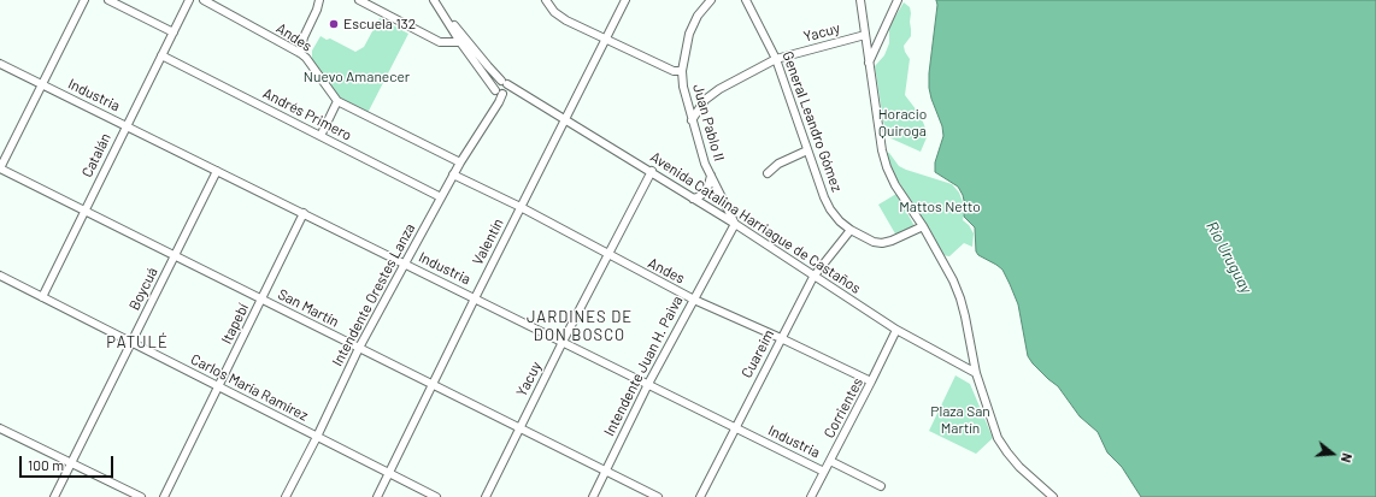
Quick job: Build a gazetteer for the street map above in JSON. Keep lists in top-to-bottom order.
{
  "streets": {
    "street": [
      "Yacuy",
      "Andes",
      "Industria",
      "Andrés Primero",
      "General Leandro Gómez",
      "Juan Pablo II",
      "Catalán",
      "Avenida Catalina Harriague de Castaños",
      "Valentín",
      "Boycuá",
      "Intendente Orestes Lanza",
      "San Martín",
      "Itapebí",
      "Cuareim",
      "Intendente Juan H. Paiva",
      "Carlos María Ramírez",
      "Corrientes"
    ]
  },
  "crossings": [
    ["Yacuy", "Andes"],
    ["Yacuy", "Industria"],
    ["Yacuy", "General Leandro Gómez"],
    ["Yacuy", "Juan Pablo II"],
    ["Yacuy", "Avenida Catalina Harriague de Castaños"],
    ["Yacuy", "San Martín"],
    ["Andes", "Valentín"],
    ["Andes", "Intendente Orestes Lanza"],
    ["Andes", "Cuareim"],
    ["Andes", "Intendente Juan H. Paiva"],
    ["Andes", "Corrientes"],
    ["Industria", "Catalán"],
    ["Industria", "Valentín"],
    ["Industria", "Boycuá"],
    ["Industria", "Intendente Orestes Lanza"],
    ["Industria", "Itapebí"],
    ["Industria", "Cuareim"],
    ["Industria", "Intendente Juan H. Paiva"],
    ["Industria", "Corrientes"],
    ["Andrés Primero", "Catalán"],
    ["Andrés Primero", "Intendente Orestes Lanza"],
    ["General Leandro Gómez", "Cuareim"],
    ["Juan Pablo II", "Avenida Catalina Harriague de Castaños"],
    ["Juan Pablo II", "Intendente Juan H. Paiva"],
    ["Catalán", "San Martín"],
    ["Catalán", "Carlos María Ramírez"],
    ["Avenida Catalina Harriague de Castaños", "Valentín"],
    ["Avenida Catalina Harriague de Castaños", "Intendente Orestes Lanza"],
    ["Avenida Catalina Harriague de Castaños", "Cuareim"],
    ["Avenida Catalina Harriague de Castaños", "Intendente Juan H. Paiva"],
    ["Avenida Catalina Harriague de Castaños", "Corrientes"],
    ["Valentín", "San Martín"],
    ["Valentín", "Carlos María Ramírez"],
    ["Boycuá", "San Martín"],
    ["Boycuá", "Carlos María Ramírez"],
    ["Intendente Orestes Lanza", "San Martín"],
    ["Intendente Orestes Lanza", "Carlos María Ramírez"],
    ["San Martín", "Itapebí"],
    ["San Martín", "Intendente Juan H. Paiva"],
    ["Itapebí", "Carlos María Ramírez"]
  ],
  "districts": ["JARDINES DE DON BOSCO", "PATULÉ"],
  "water": ["Río Uruguay"],
  "parks": [
    "Nuevo Amanecer",
    "Horacio Quiroga",
    "Mattos Netto",
    "Plaza San Martín"
  ],
  "places": ["Escuela 132"],
  "scale_bar": "100 m",
  "north": "right"
}
